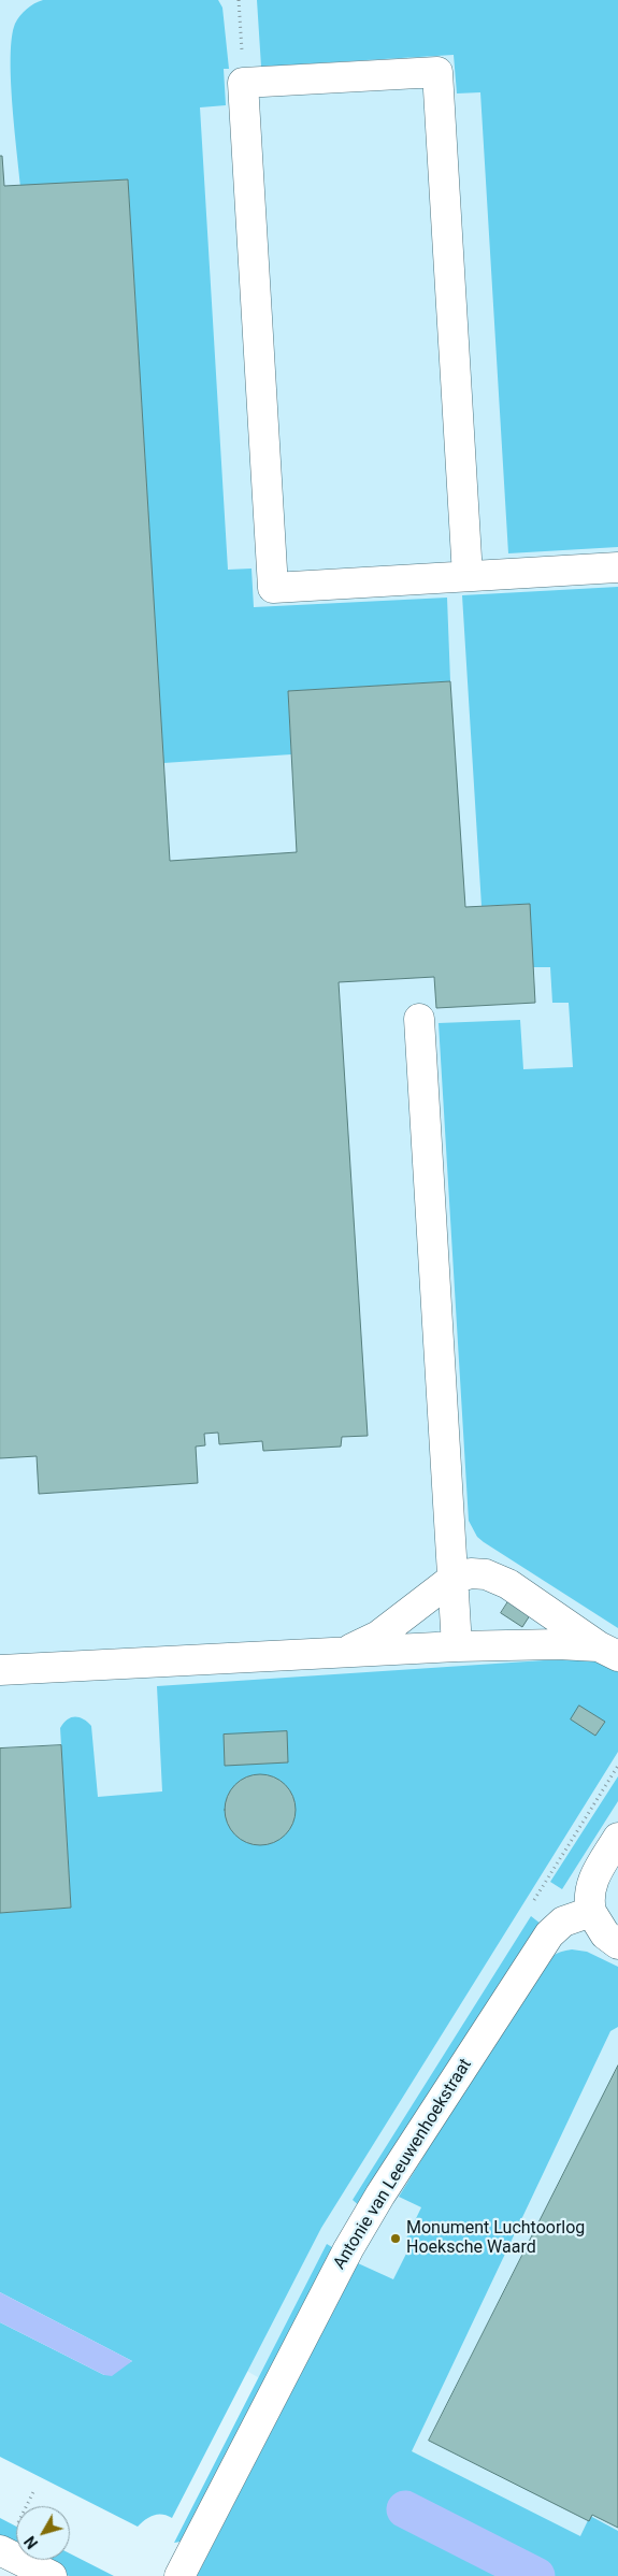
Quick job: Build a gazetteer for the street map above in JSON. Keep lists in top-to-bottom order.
{
  "streets": {
    "street": ["Antonie van Leeuwenhoekstraat"]
  },
  "places": ["Monument Luchtoorlog Hoeksche Waard"],
  "north": "bottom left"
}
